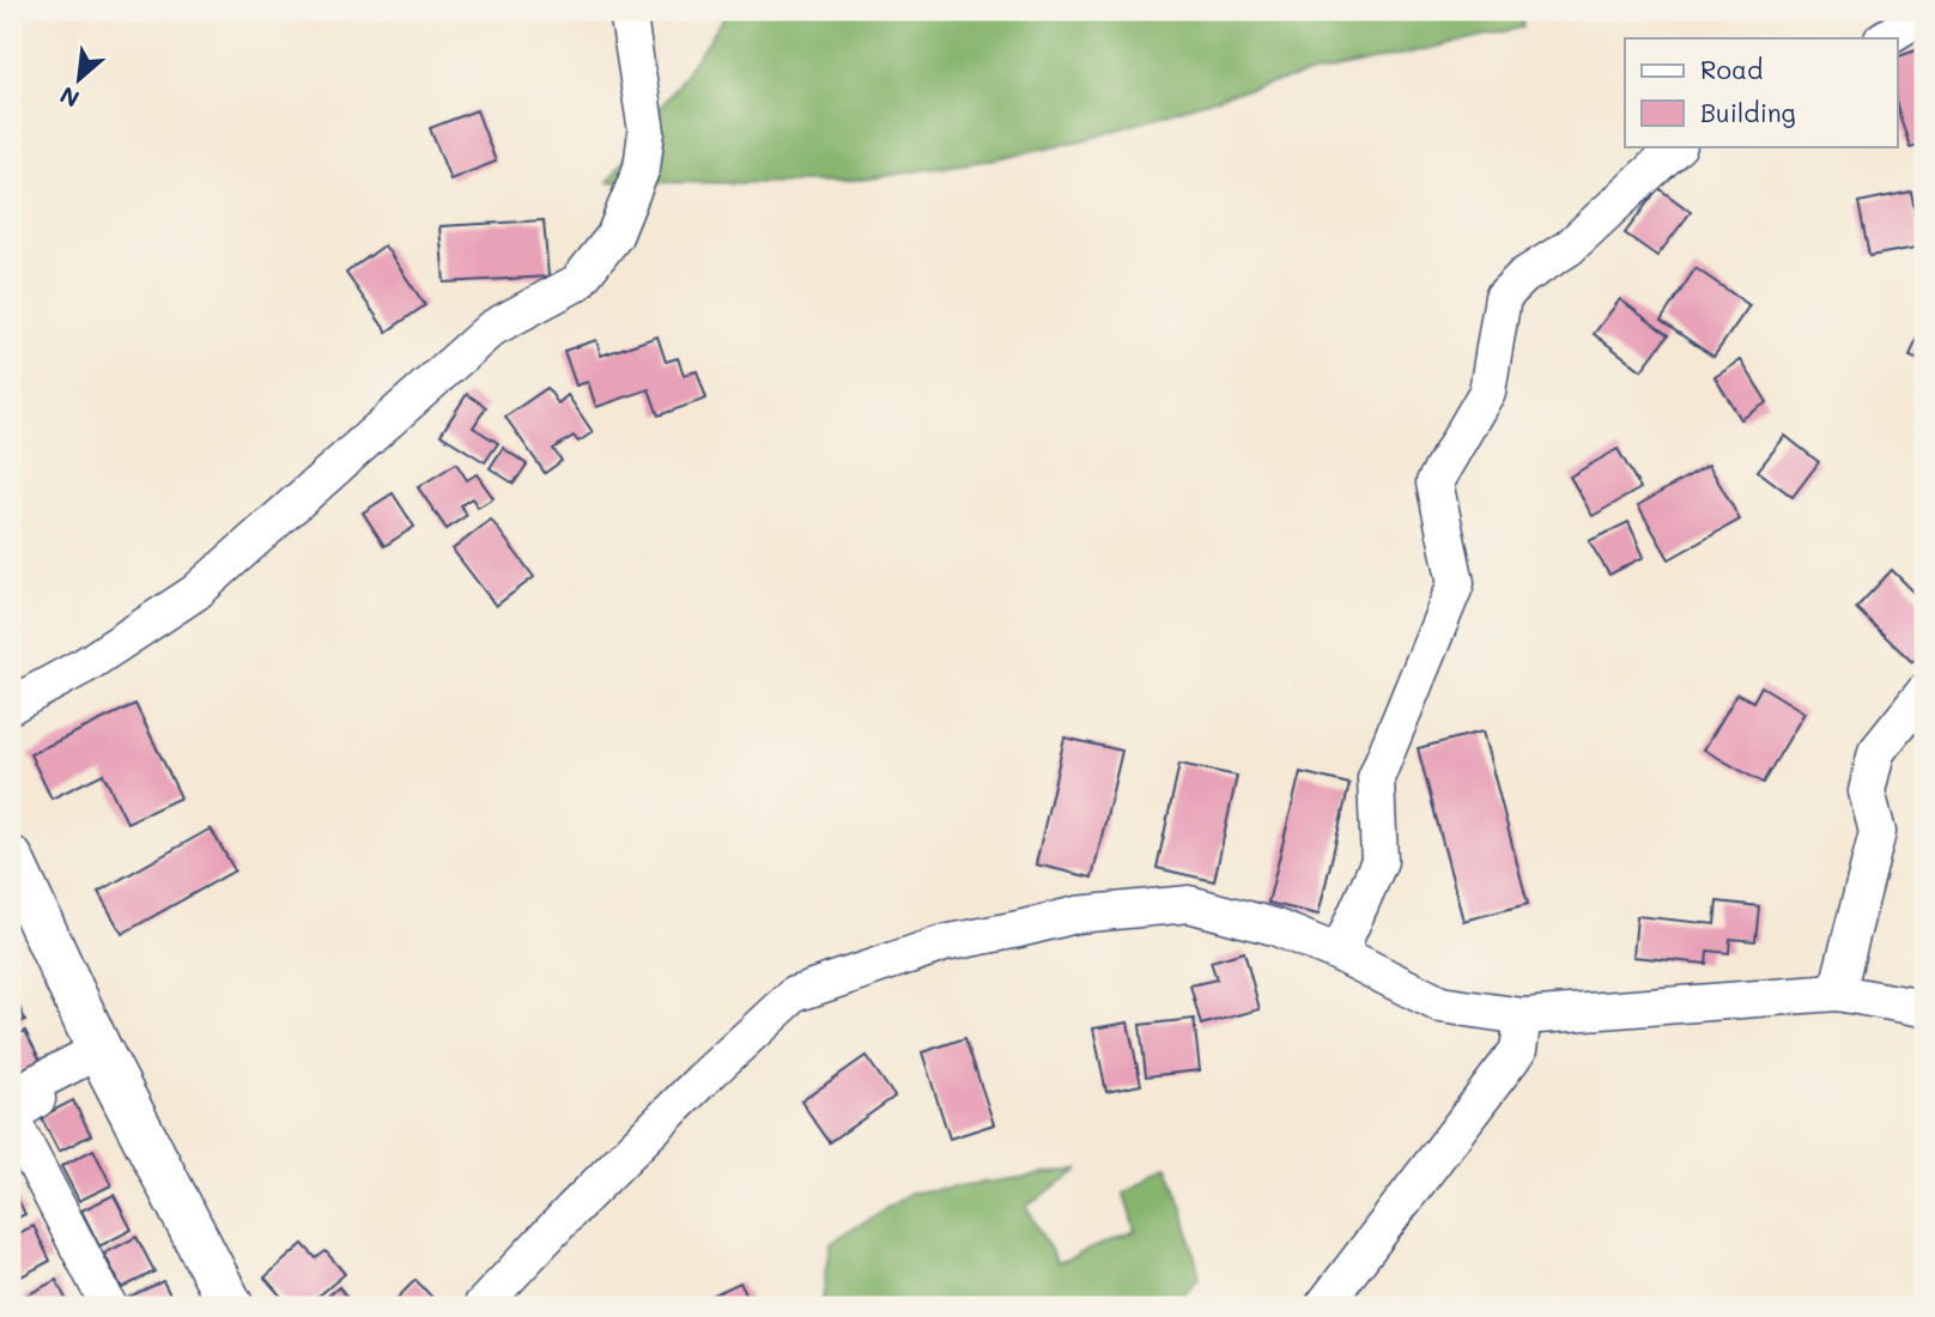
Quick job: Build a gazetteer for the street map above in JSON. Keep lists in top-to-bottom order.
{
  "legend": ["Road", "Building"],
  "north": "bottom left"
}
